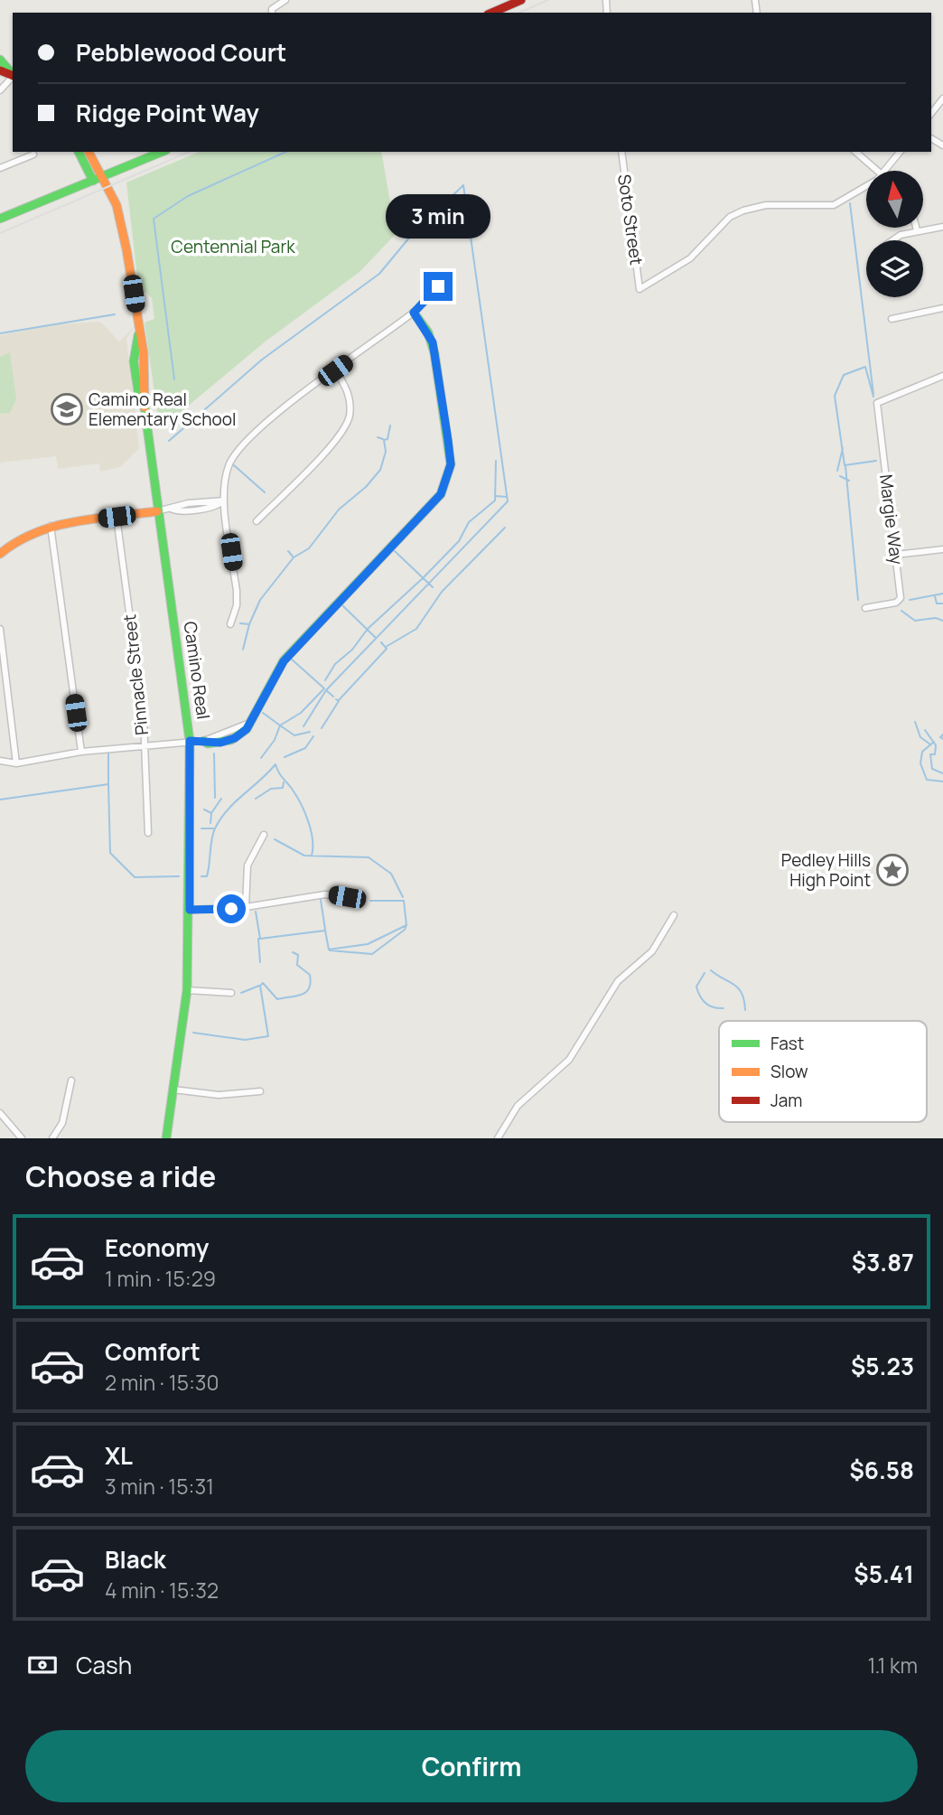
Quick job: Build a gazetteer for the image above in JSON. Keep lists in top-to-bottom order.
{
  "streets": {
    "main road": ["Camino Real"],
    "street": ["Soto Street", "Margie Way", "Pinnacle Street"]
  },
  "parks": ["Centennial Park"],
  "places": {
    "school or university": ["Camino Real Elementary School"],
    "place": ["Pedley Hills High Point"]
  },
  "legend": ["Fast", "Slow", "Jam"],
  "north": "top",
  "page": {
    "banner": ["Pebblewood Court", "Ridge Point Way"],
    "bubble": "3 min",
    "heading": "Choose a ride",
    "list": [
      {
        "name": "Economy",
        "note": "1 min · 15:29",
        "value": "$3.87"
      },
      {
        "name": "Comfort",
        "note": "2 min · 15:30",
        "value": "$5.23"
      },
      {
        "name": "XL",
        "note": "3 min · 15:31",
        "value": "$6.58"
      },
      {
        "name": "Black",
        "note": "4 min · 15:32",
        "value": "$5.41"
      }
    ],
    "pay": ["Cash", "1.1 km"],
    "buttons": "Confirm"
  }
}
